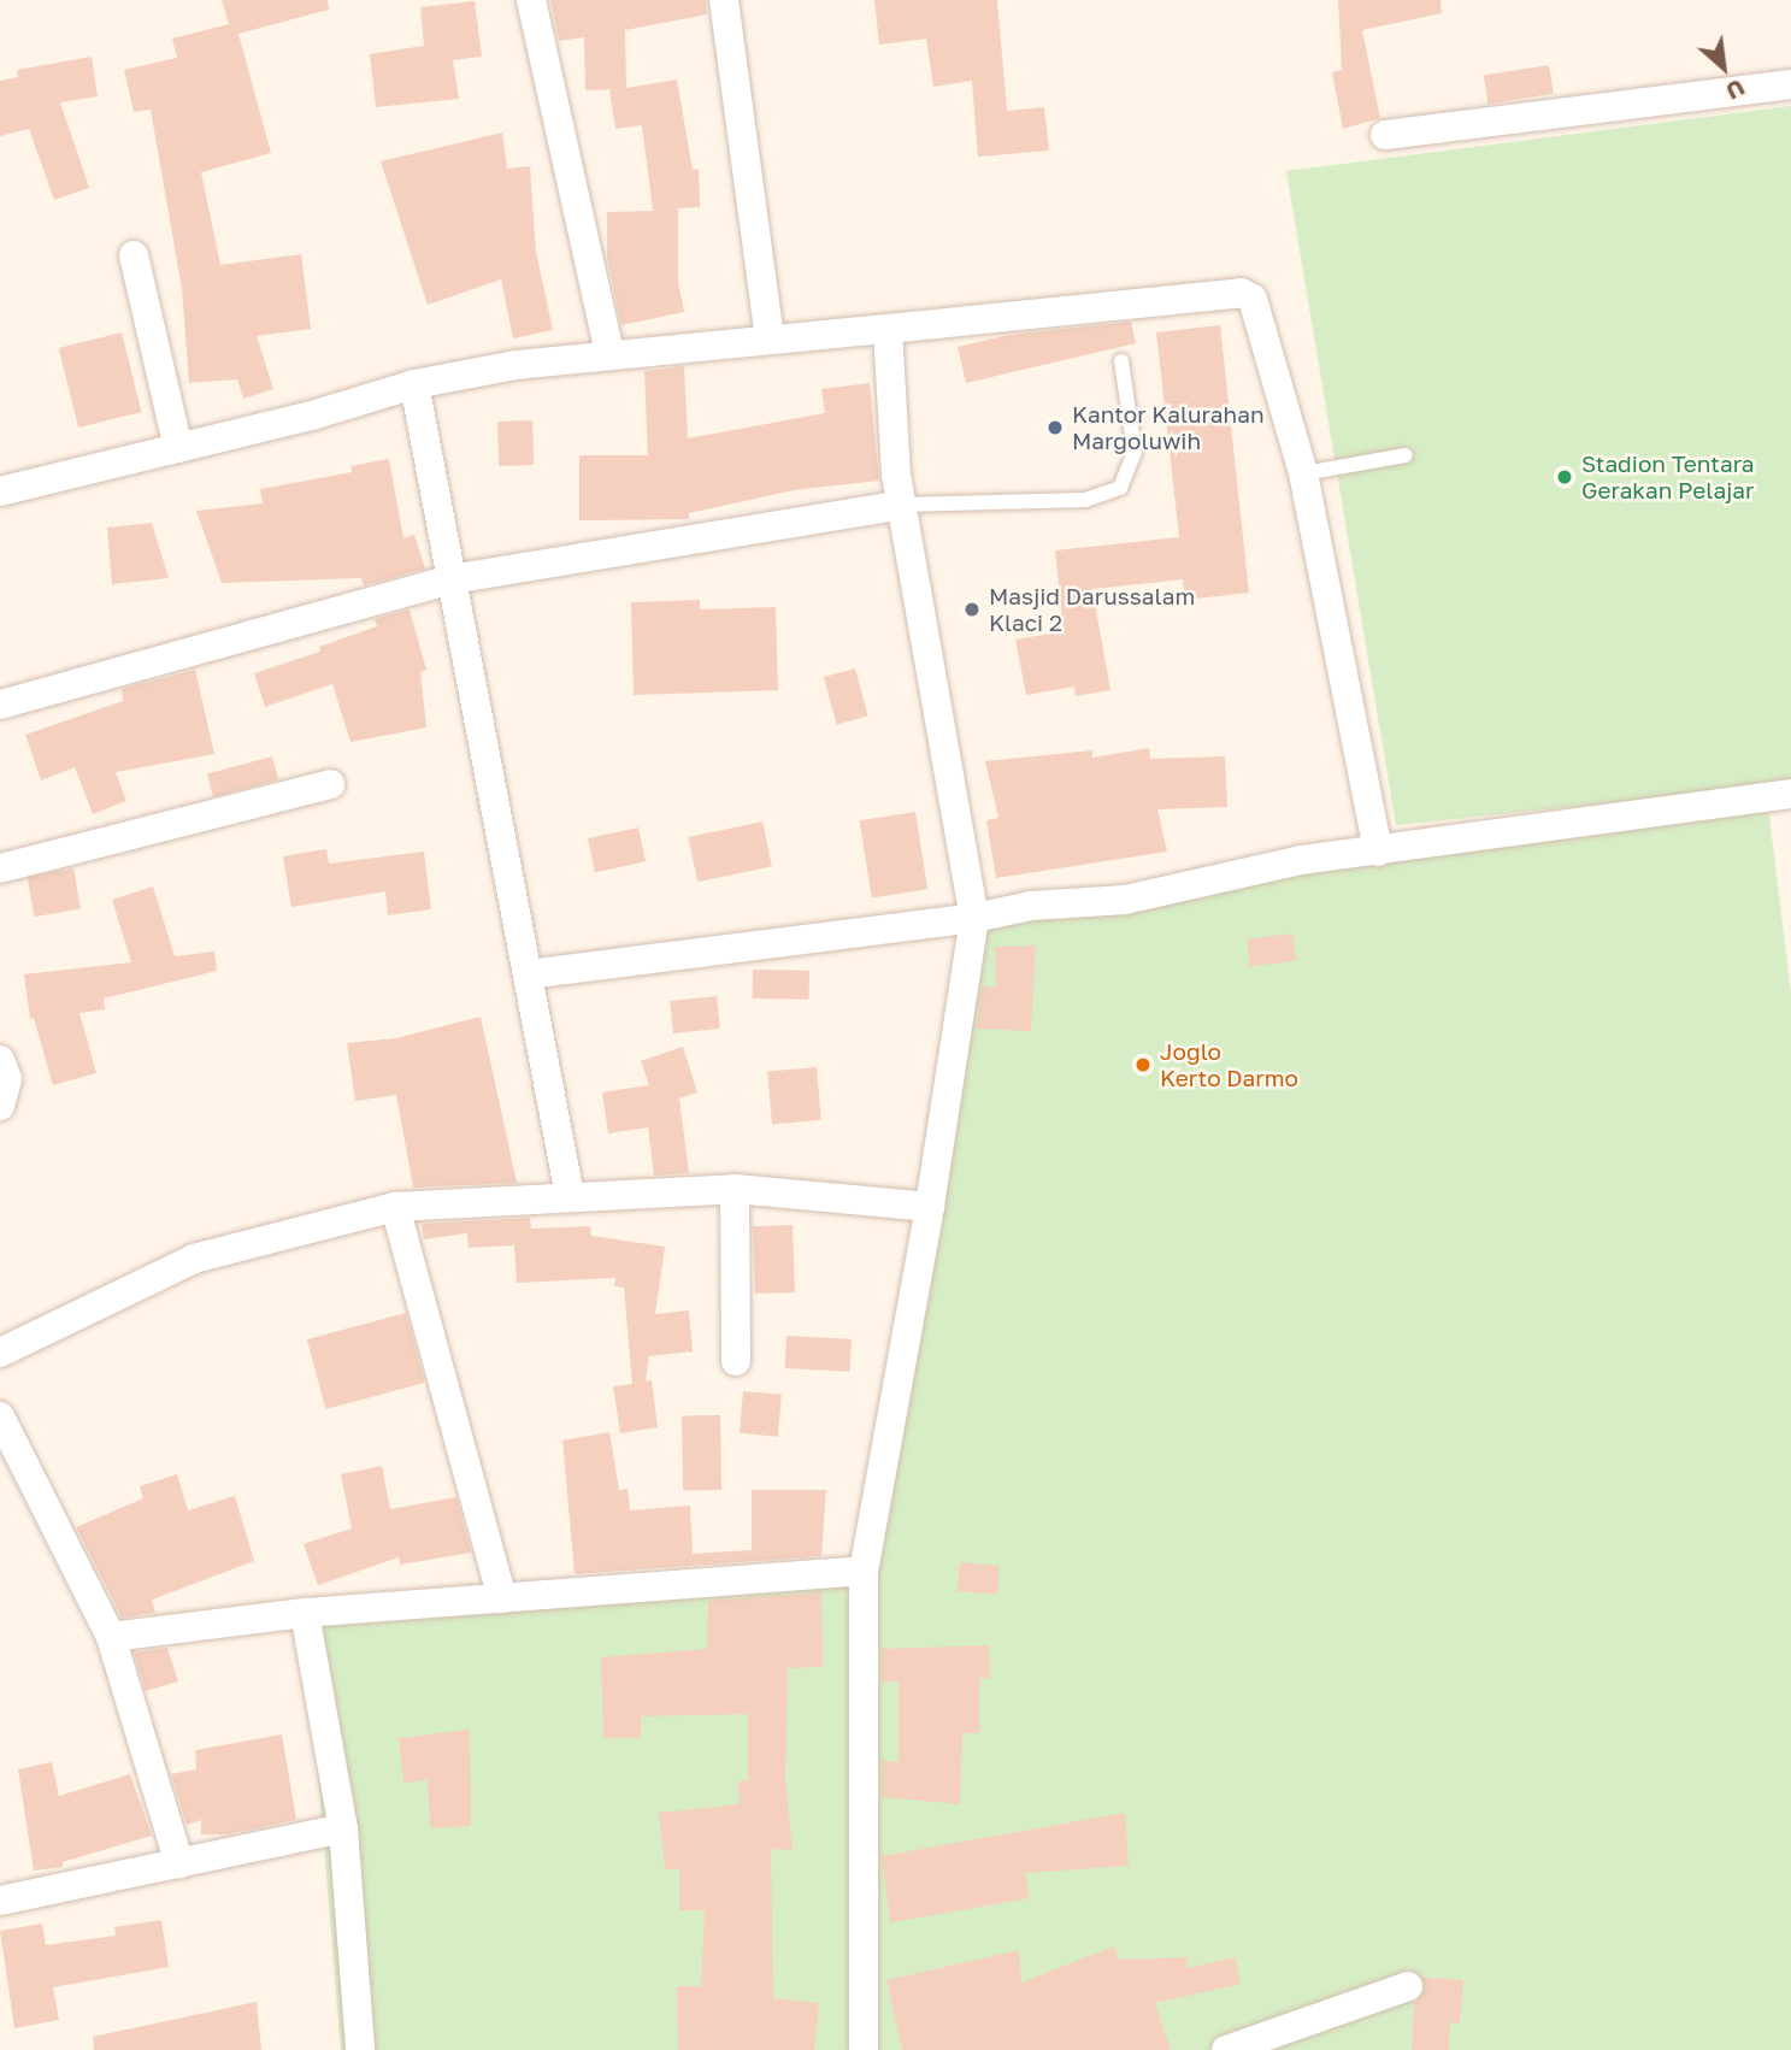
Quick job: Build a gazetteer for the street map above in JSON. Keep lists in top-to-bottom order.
{
  "places": [
    "Kantor Kalurahan Margoluwih",
    "Stadion Tentara Gerakan Pelajar",
    "Masjid Darussalam Klaci 2",
    "Joglo Kerto Darmo"
  ],
  "north": "bottom right"
}
